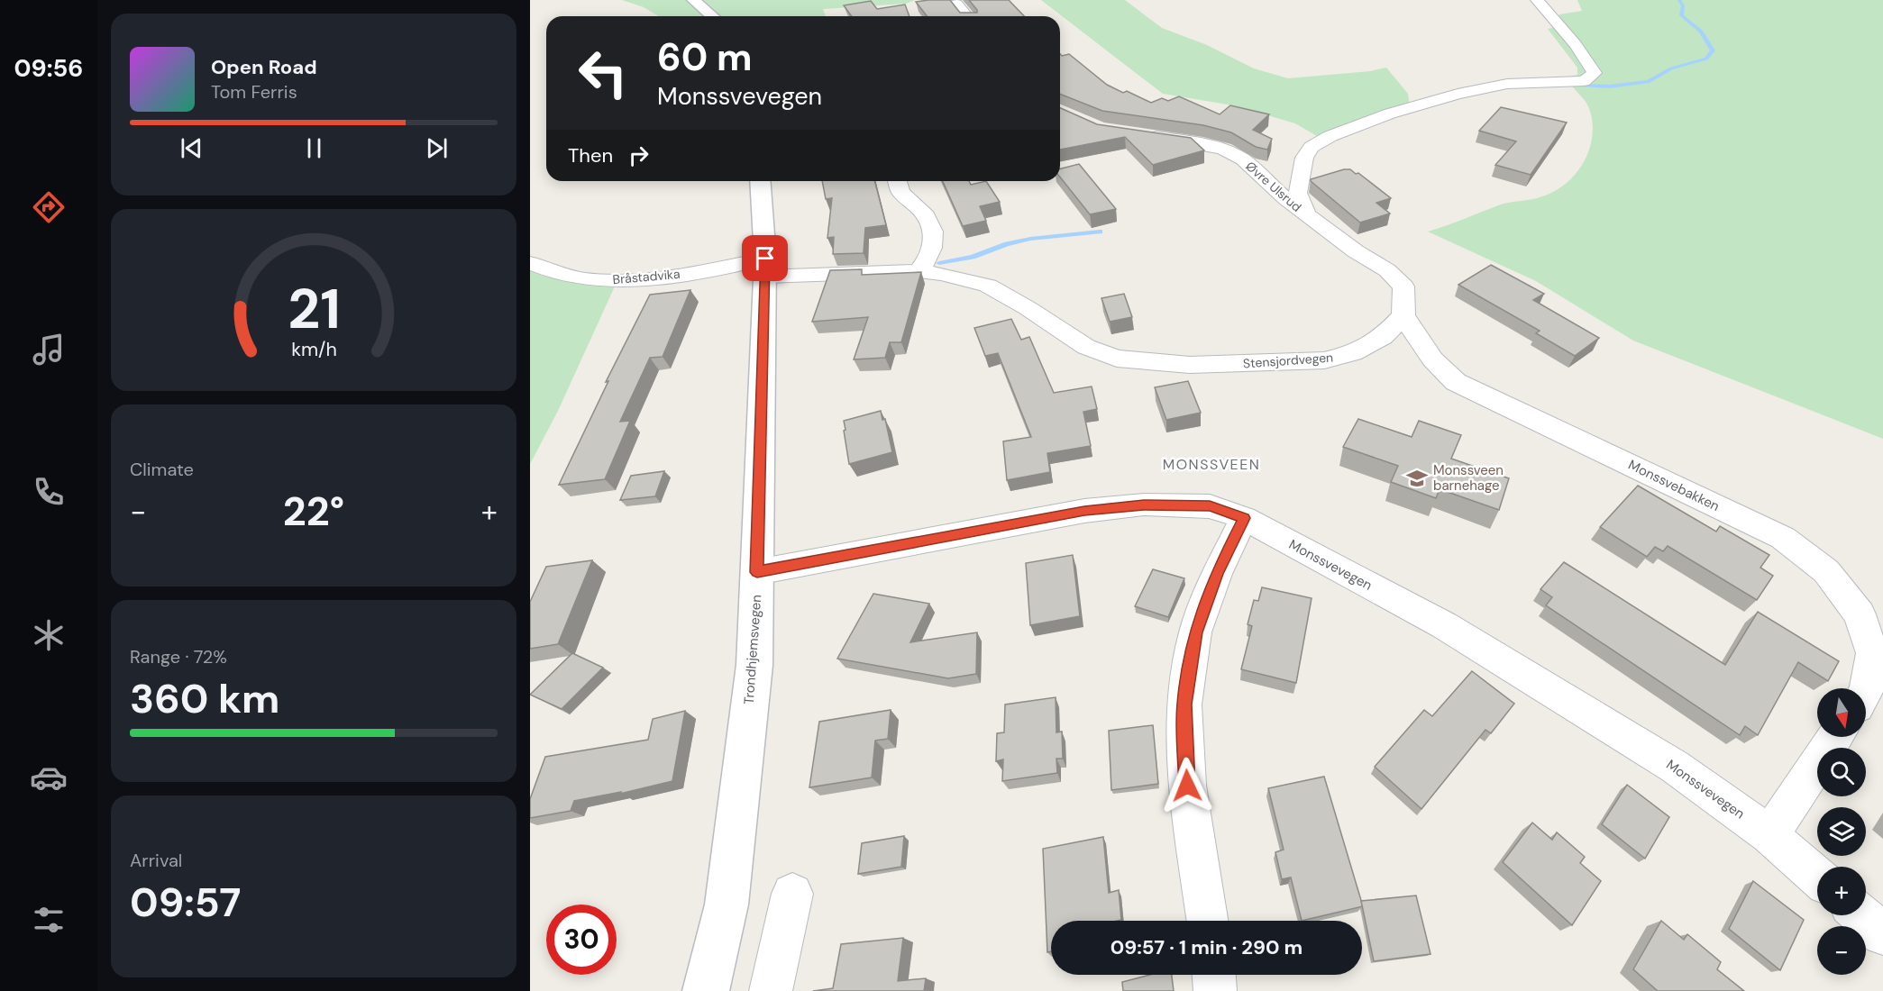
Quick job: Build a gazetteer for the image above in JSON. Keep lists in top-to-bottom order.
{
  "streets": {
    "main road": ["Trondhjemsvegen"],
    "street": [
      "Øvre Ulsrud",
      "Bråstadvika",
      "Stensjordvegen",
      "Monssvebakken",
      "Monssvevegen"
    ]
  },
  "crossings": [
    ["Bråstadvika", "Stensjordvegen"],
    ["Bråstadvika", "Trondhjemsvegen"],
    ["Stensjordvegen", "Monssvebakken"],
    ["Stensjordvegen", "Trondhjemsvegen"],
    ["Monssvevegen", "Trondhjemsvegen"]
  ],
  "districts": ["MONSSVEEN"],
  "places": {
    "school or university": ["Monssveen barnehage"]
  },
  "north": "bottom",
  "page": {
    "tabs": "09:56",
    "turn": ["60 m", "Monssvevegen"],
    "song": ["Open Road", "Tom Ferris"],
    "then": "Then",
    "tile": [
      "Climate",
      ["Range · 72%", "360 km"],
      ["Arrival", "09:57"]
    ],
    "heat": ["−", "22°", "+"],
    "map_buttons": ["+", "−"],
    "limit": "30",
    "trip": "09:57 · 1 min · 290 m",
    "gauge": ["21", "km/h"]
  }
}
